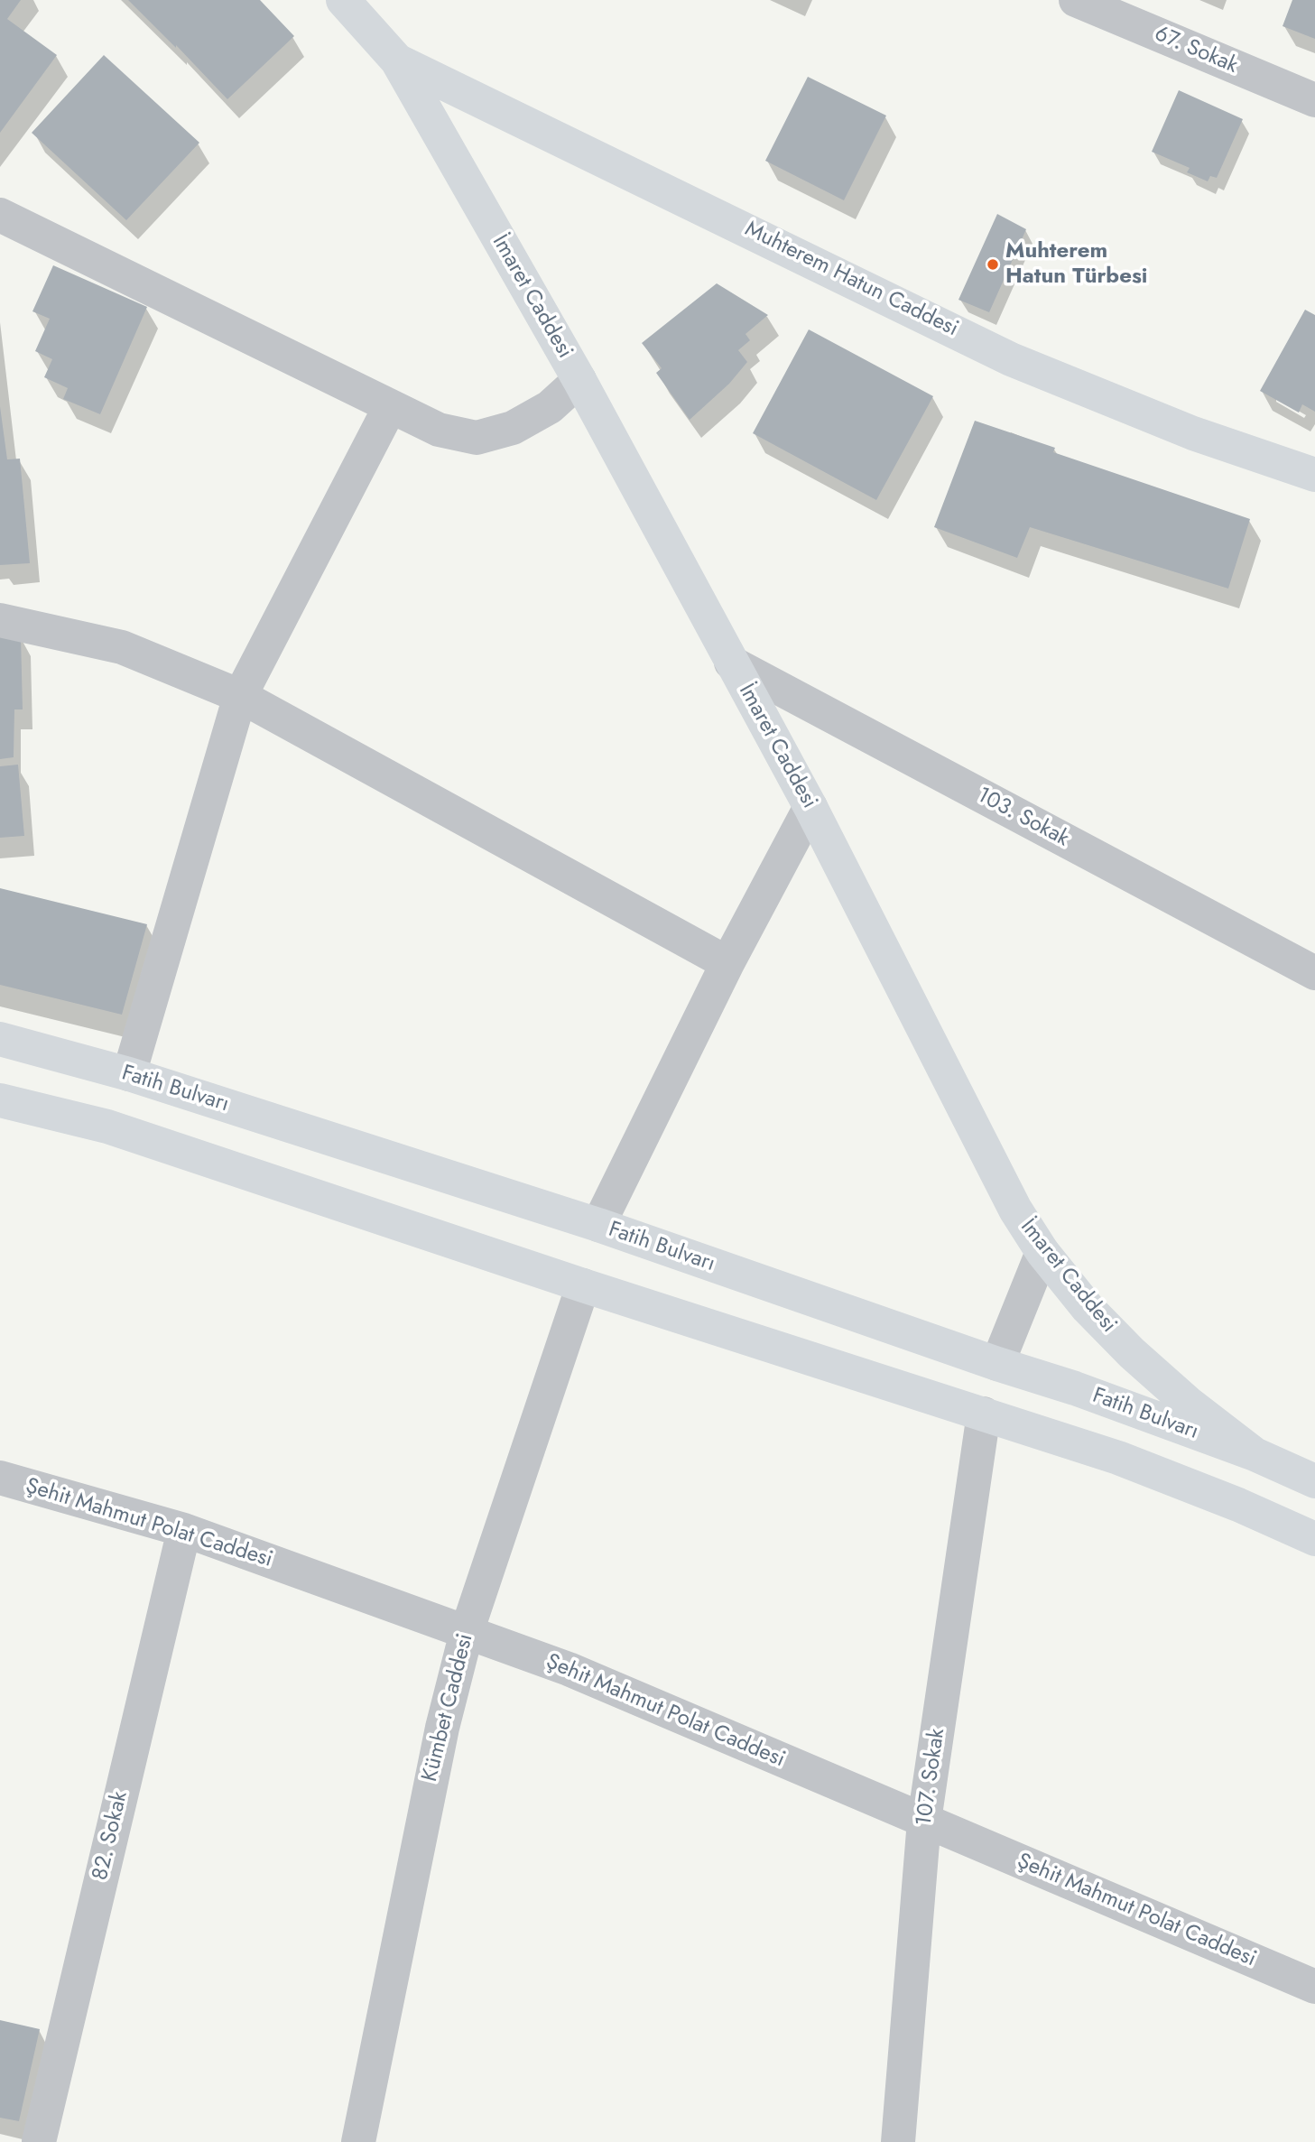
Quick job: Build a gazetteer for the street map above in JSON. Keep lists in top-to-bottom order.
{
  "streets": {
    "main road": ["Muhterem Hatun Caddesi", "İmaret Caddesi", "Fatih Bulvarı"],
    "street": [
      "67. Sokak",
      "103. Sokak",
      "Şehit Mahmut Polat Caddesi",
      "Kümbet Caddesi",
      "107. Sokak",
      "82. Sokak"
    ]
  },
  "crossings": [
    ["Muhterem Hatun Caddesi", "İmaret Caddesi"],
    ["İmaret Caddesi", "103. Sokak"],
    ["İmaret Caddesi", "Fatih Bulvarı"],
    ["Şehit Mahmut Polat Caddesi", "Kümbet Caddesi"],
    ["Şehit Mahmut Polat Caddesi", "107. Sokak"],
    ["Şehit Mahmut Polat Caddesi", "82. Sokak"]
  ],
  "places": ["Muhterem Hatun Türbesi"]
}
